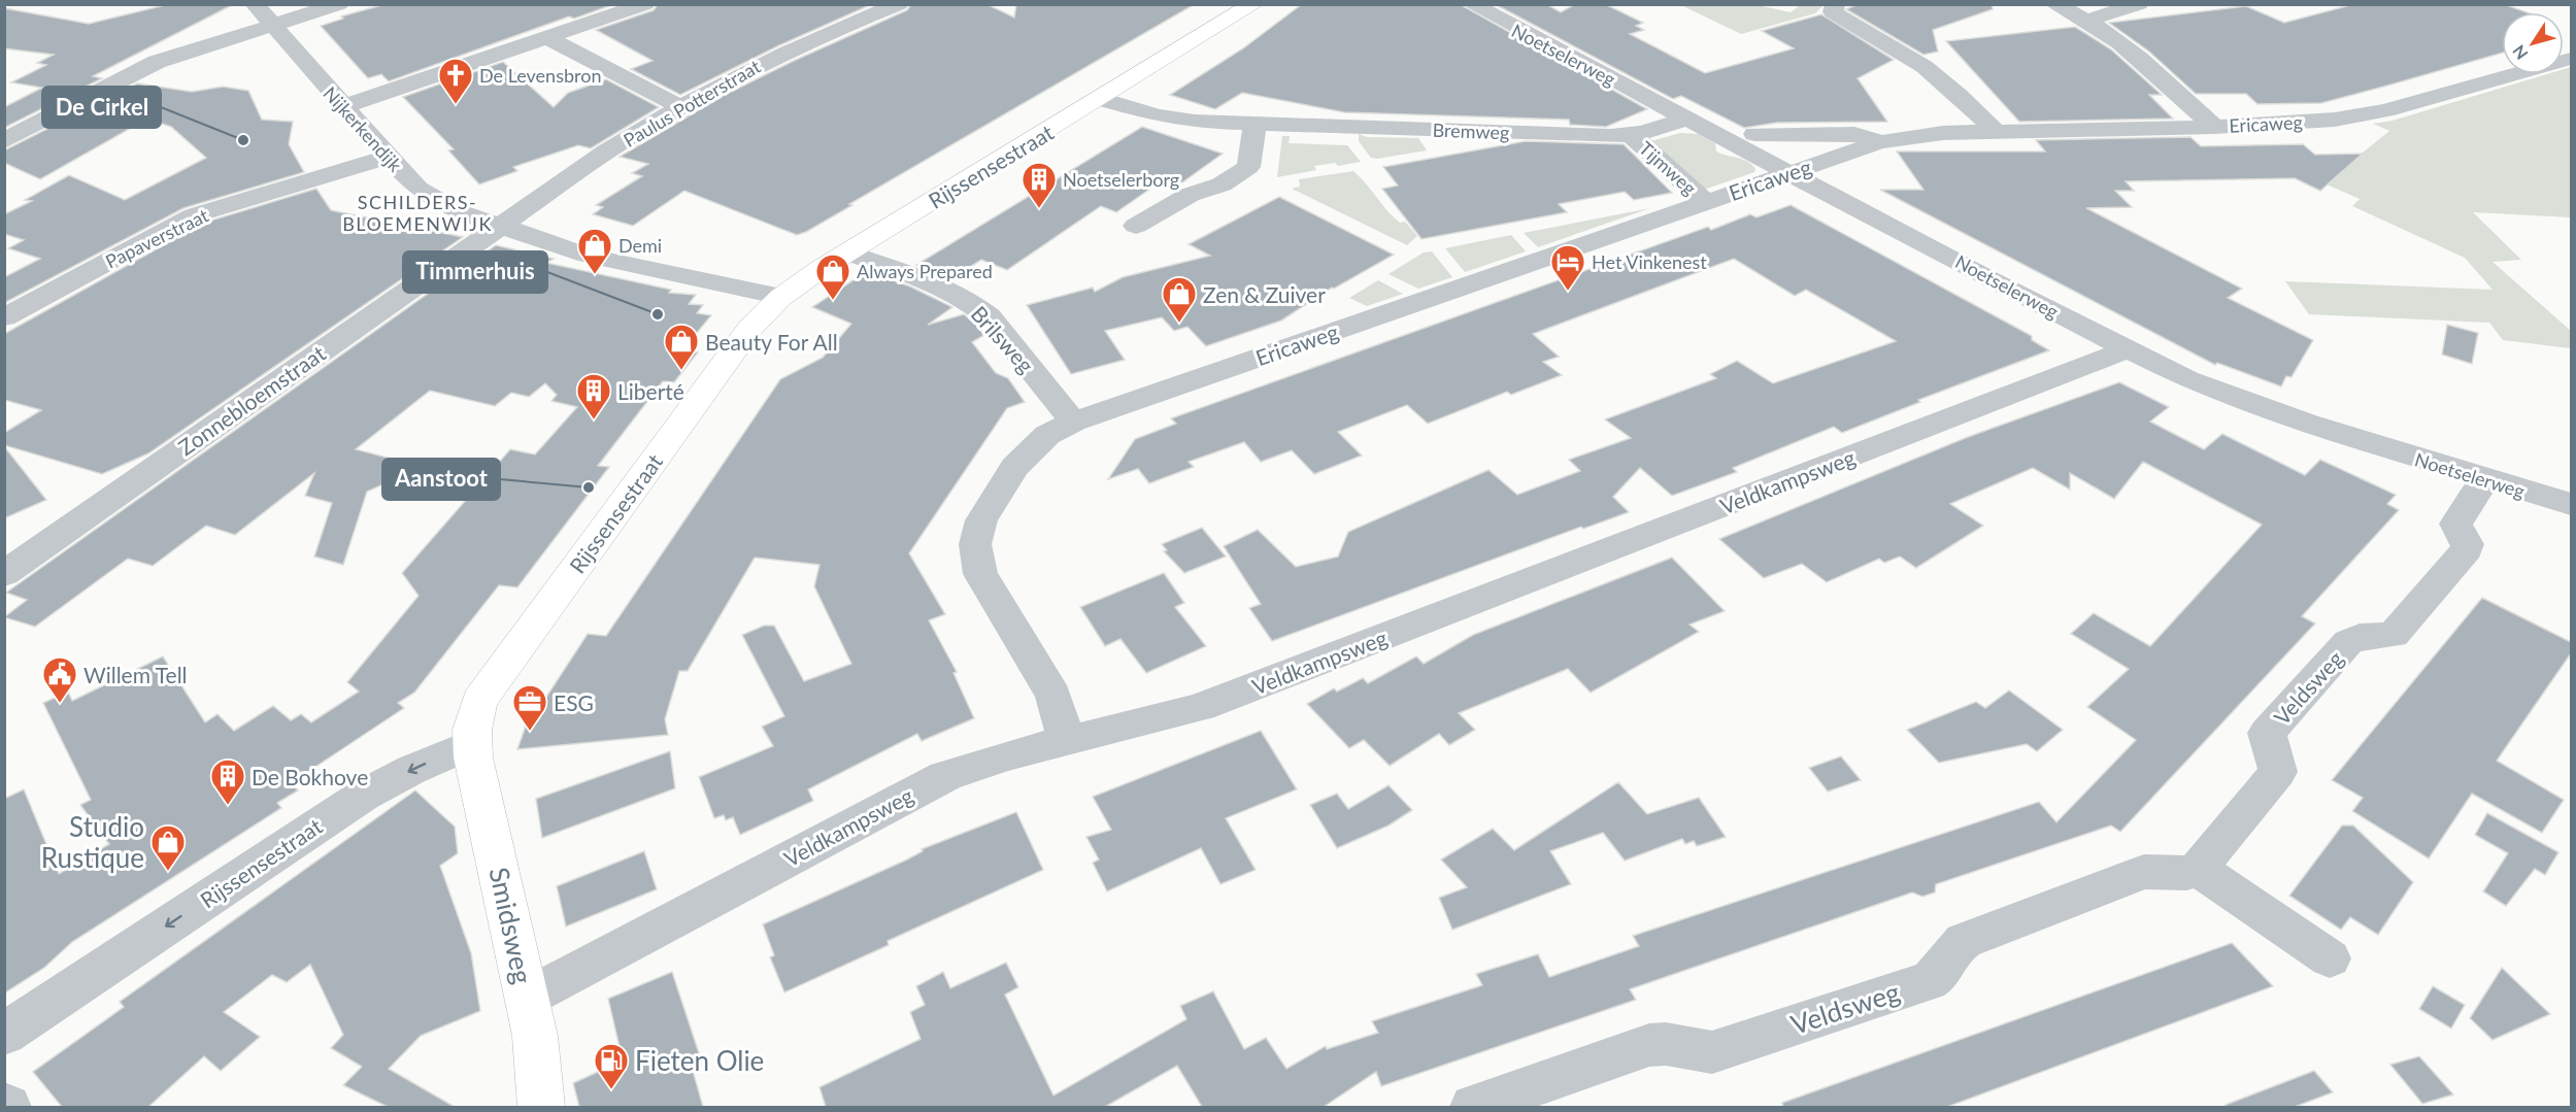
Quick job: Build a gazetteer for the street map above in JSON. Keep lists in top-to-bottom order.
{
  "streets": {
    "main road": ["Rijssensestraat", "Smidsweg"],
    "street": [
      "Noetselerweg",
      "Paulus Potterstraat",
      "Ericaweg",
      "Nijkerkendijk",
      "Bremweg",
      "Tijmweg",
      "Papaverstraat",
      "Brilsweg",
      "Zonnebloemstraat",
      "Veldkampsweg",
      "Veldsweg"
    ]
  },
  "crossings": [
    ["Noetselerweg", "Ericaweg"],
    ["Noetselerweg", "Bremweg"],
    ["Noetselerweg", "Veldkampsweg"],
    ["Noetselerweg", "Veldsweg"],
    ["Paulus Potterstraat", "Nijkerkendijk"],
    ["Paulus Potterstraat", "Zonnebloemstraat"],
    ["Ericaweg", "Tijmweg"],
    ["Ericaweg", "Brilsweg"],
    ["Ericaweg", "Veldkampsweg"],
    ["Nijkerkendijk", "Rijssensestraat"],
    ["Nijkerkendijk", "Papaverstraat"],
    ["Nijkerkendijk", "Zonnebloemstraat"],
    ["Bremweg", "Rijssensestraat"],
    ["Bremweg", "Tijmweg"],
    ["Rijssensestraat", "Brilsweg"],
    ["Rijssensestraat", "Smidsweg"],
    ["Veldkampsweg", "Smidsweg"]
  ],
  "districts": ["SCHILDERS- BLOEMENWIJK"],
  "places": {
    "church": ["De Levensbron"],
    "other": ["De Cirkel", "Timmerhuis", "Aanstoot"],
    "building": ["Noetselerborg", "Liberté", "De Bokhove"],
    "shop": [
      "Demi",
      "Always Prepared",
      "Zen & Zuiver",
      "Beauty For All",
      "Studio Rustique"
    ],
    "hotel": ["Het Vinkenest"],
    "public building": ["Willem Tell"],
    "office": ["ESG"],
    "fuel station": ["Fieten Olie"]
  },
  "north": "bottom left"
}
